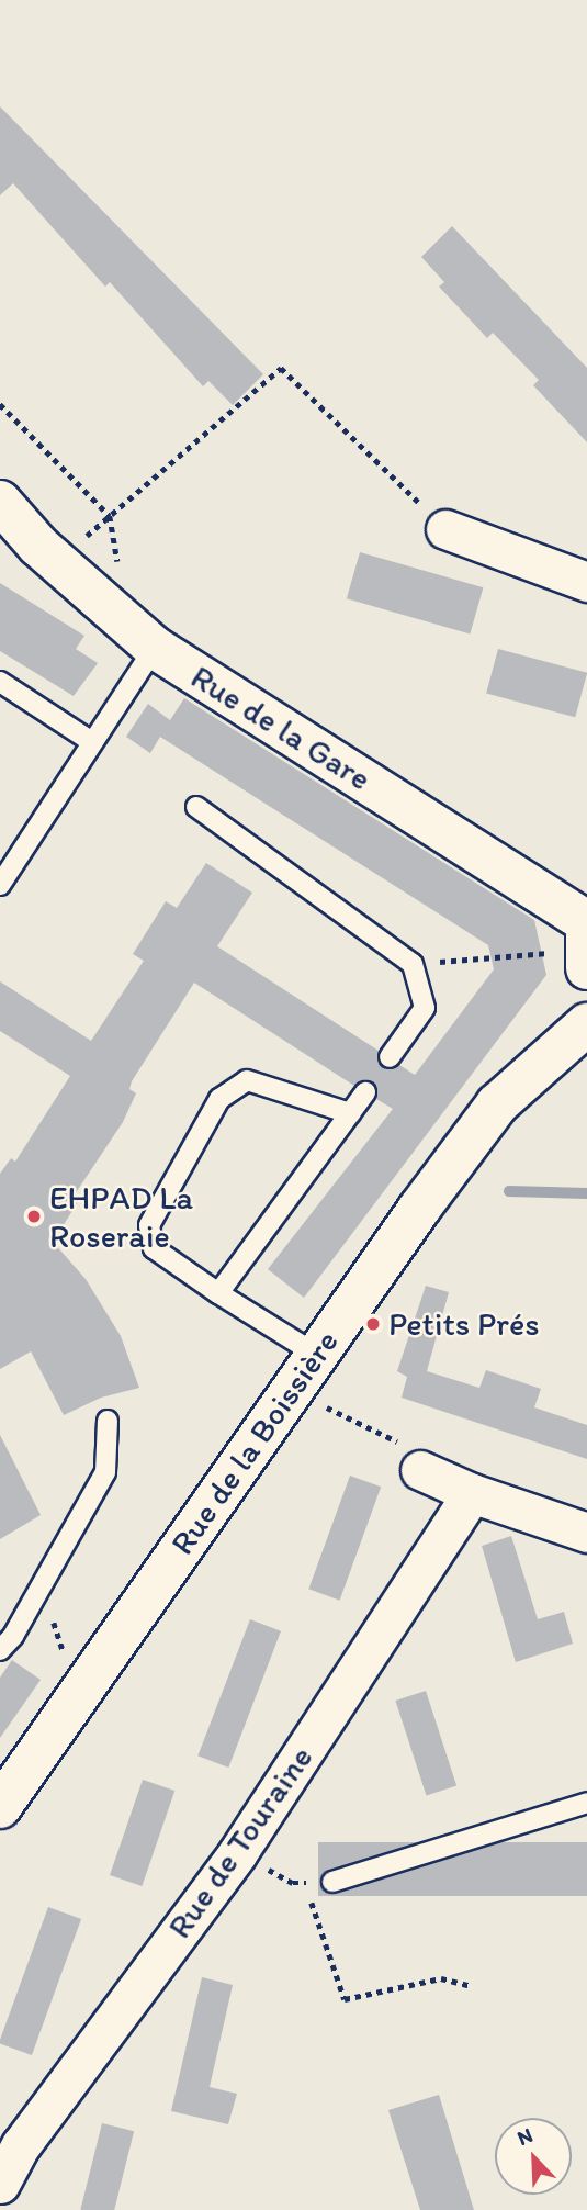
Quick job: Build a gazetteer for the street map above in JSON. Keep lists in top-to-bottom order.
{
  "streets": {
    "main road": ["Rue de la Gare", "Rue de la Boissière"],
    "street": ["Rue de Touraine"]
  },
  "places": ["EHPAD La Roseraie", "Petits Prés"],
  "north": "top left"
}
